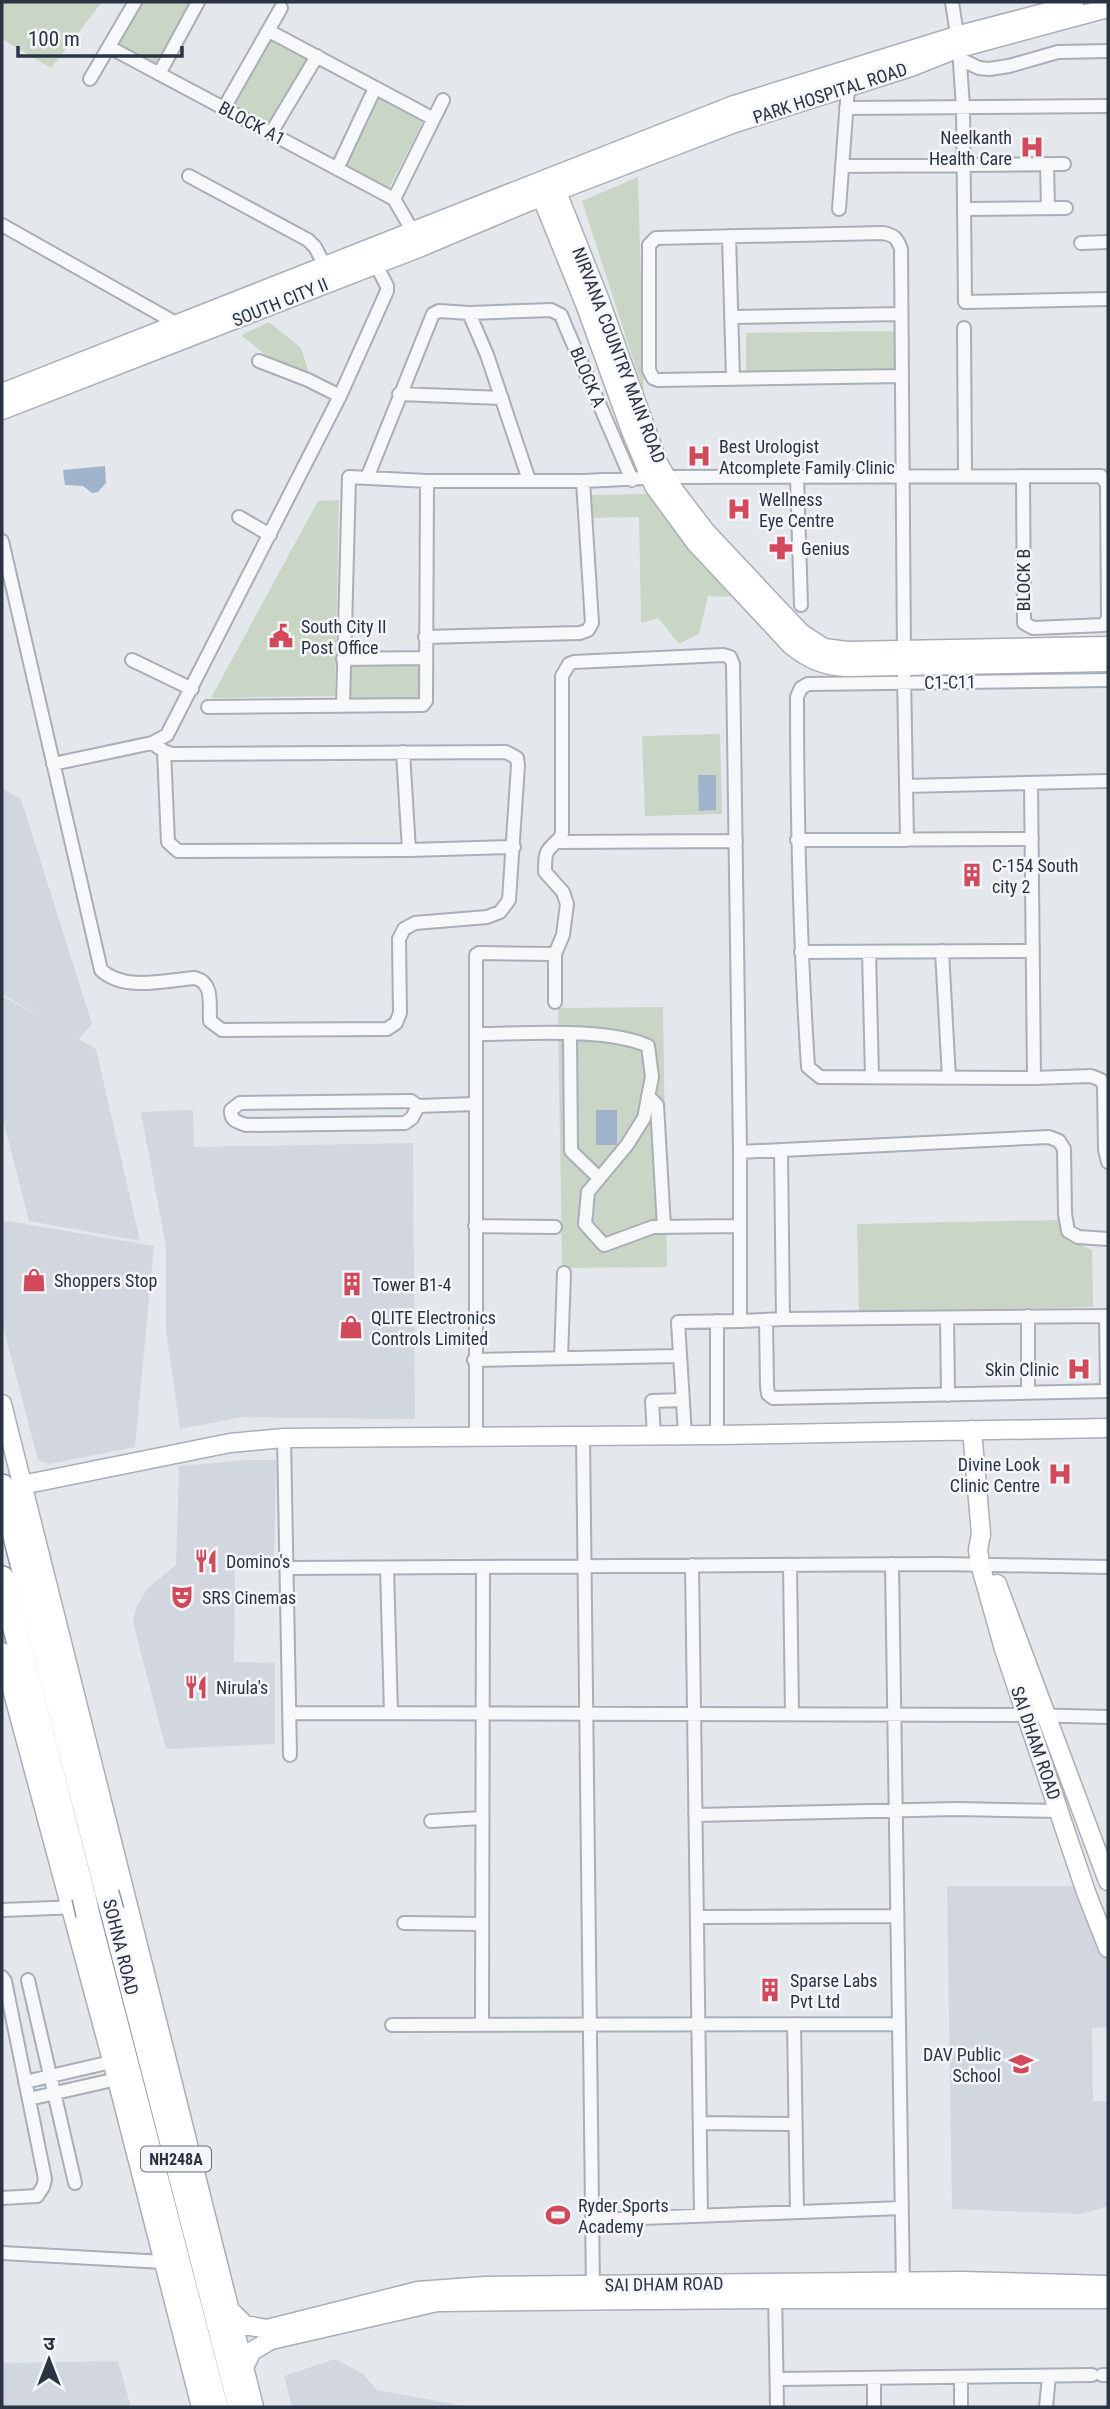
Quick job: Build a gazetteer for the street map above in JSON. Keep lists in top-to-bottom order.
{
  "streets": {
    "highway": ["SOHNA ROAD", "NH248A"],
    "street": [
      "PARK HOSPITAL ROAD",
      "BLOCK A1",
      "SOUTH CITY II",
      "NIRVANA COUNTRY MAIN ROAD",
      "BLOCK A",
      "BLOCK B",
      "C1-C11",
      "SAI DHAM ROAD"
    ]
  },
  "crossings": [
    ["PARK HOSPITAL ROAD", "SOUTH CITY II"],
    ["PARK HOSPITAL ROAD", "NIRVANA COUNTRY MAIN ROAD"],
    ["SOUTH CITY II", "NIRVANA COUNTRY MAIN ROAD"],
    ["NIRVANA COUNTRY MAIN ROAD", "BLOCK B"],
    ["NIRVANA COUNTRY MAIN ROAD", "C1-C11"],
    ["BLOCK A", "BLOCK B"]
  ],
  "places": {
    "hospital": [
      "Neelkanth Health Care",
      "Best Urologist Atcomplete Family Clinic",
      "Wellness Eye Centre",
      "Skin Clinic",
      "Divine Look Clinic Centre"
    ],
    "pharmacy": ["Genius"],
    "public building": ["South City II Post Office"],
    "building": ["C-154 South city 2", "Tower B1-4", "Sparse Labs Pvt Ltd"],
    "shop": ["Shoppers Stop", "QLITE Electronics Controls Limited"],
    "restaurant": ["Domino's", "Nirula's"],
    "theatre": ["SRS Cinemas"],
    "school or university": ["DAV Public School"],
    "sports": ["Ryder Sports Academy"]
  },
  "scale_bar": "100 m",
  "north": "top"
}
